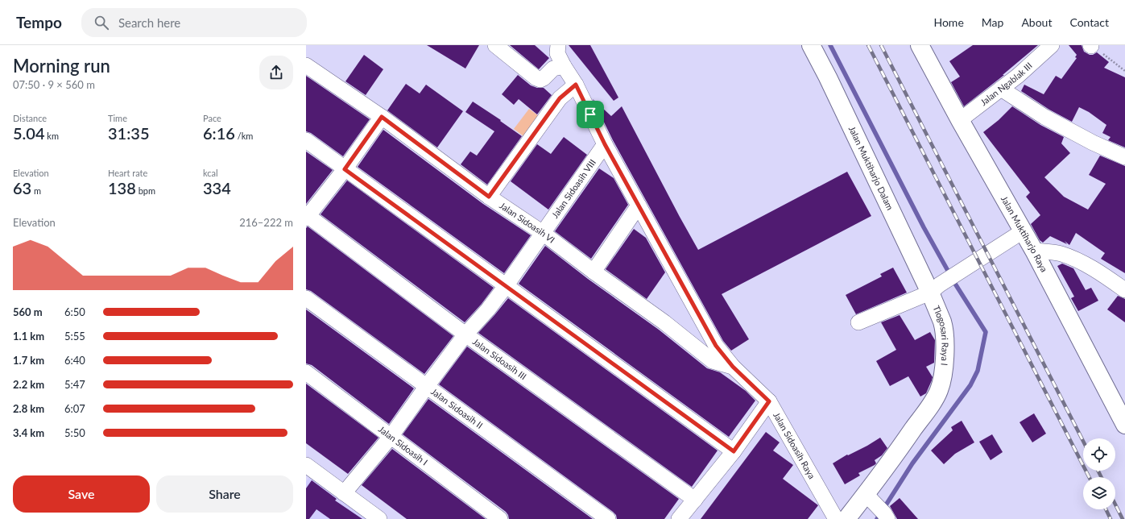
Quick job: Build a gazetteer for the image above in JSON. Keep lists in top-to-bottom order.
{
  "streets": {
    "street": [
      "Jalan Ngablak III",
      "Jalan Muktiharjo Dalam",
      "Jalan Sidoasih VIII",
      "Jalan Sidoasih VI",
      "Jalan Muktiharjo Raya",
      "Tlogosari Raya I",
      "Jalan Sidoasih III",
      "Jalan Sidoasih II",
      "Jalan Sidoasih I",
      "Jalan Sidoasih Raya"
    ]
  },
  "crossings": [
    ["Jalan Ngablak III", "Jalan Muktiharjo Raya"],
    ["Jalan Muktiharjo Dalam", "Tlogosari Raya I"],
    ["Jalan Sidoasih VIII", "Jalan Sidoasih VI"],
    ["Jalan Sidoasih VIII", "Jalan Sidoasih III"],
    ["Jalan Sidoasih VIII", "Jalan Sidoasih II"],
    ["Jalan Sidoasih VIII", "Jalan Sidoasih I"],
    ["Jalan Sidoasih III", "Jalan Sidoasih Raya"]
  ],
  "page": {
    "header": "Tempo",
    "search": "Search here",
    "nav": [
      "Home",
      "Map",
      "About",
      "Contact"
    ],
    "heading": ["Morning run", "07:50 · 9 × 560 m"],
    "stats": [
      ["Distance", "5.04 km"],
      ["Time", "31:35"],
      ["Pace", "6:16 /km"],
      ["Elevation", "63 m"],
      ["Heart rate", "138 bpm"],
      ["kcal", "334"]
    ],
    "chart": ["Elevation", "216–222 m"],
    "list": [
      {
        "name": "560 m",
        "note": "6:50"
      },
      {
        "name": "1.1 km",
        "note": "5:55"
      },
      {
        "name": "1.7 km",
        "note": "6:40"
      },
      {
        "name": "2.2 km",
        "note": "5:47"
      },
      {
        "name": "2.8 km",
        "note": "6:07"
      },
      {
        "name": "3.4 km",
        "note": "5:50"
      }
    ],
    "buttons": ["Save", "Share"]
  }
}
